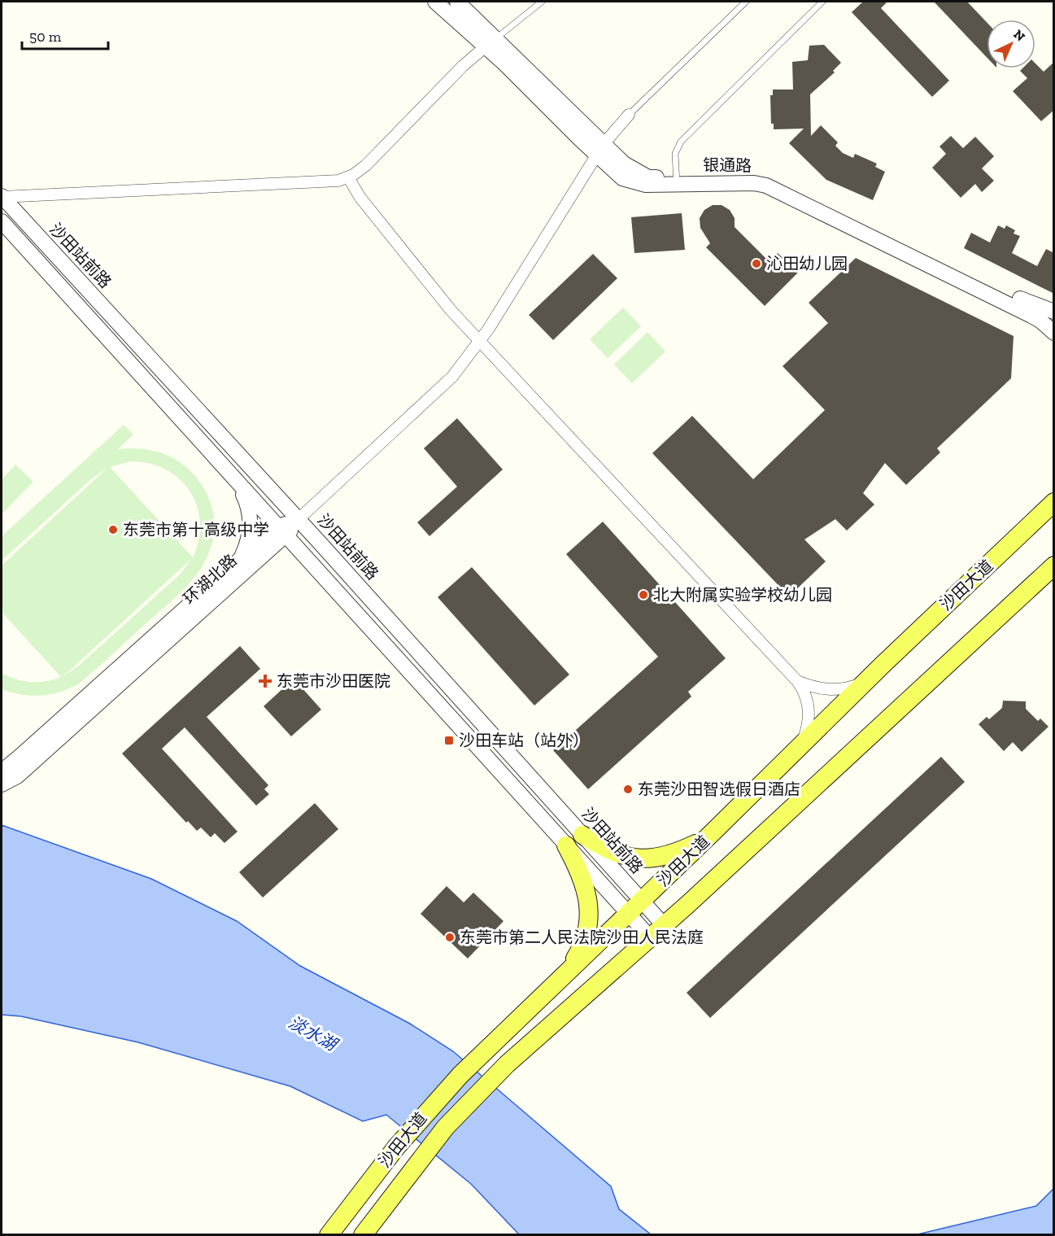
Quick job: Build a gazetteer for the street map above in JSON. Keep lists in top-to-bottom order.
{
  "streets": {
    "main road": ["沙田大道"],
    "street": ["银通路", "沙田站前路", "环湖北路"]
  },
  "crossings": [
    ["沙田站前路", "环湖北路"],
    ["沙田站前路", "沙田大道"]
  ],
  "water": ["淡水湖"],
  "places": {
    "other": [
      "沁田幼儿园",
      "东莞市第十高级中学",
      "北大附属实验学校幼儿园",
      "东莞沙田智选假日酒店",
      "东莞市第二人民法院沙田人民法庭"
    ],
    "health": ["东莞市沙田医院"],
    "transit": ["沙田车站（站外）"]
  },
  "scale_bar": "50 m",
  "north": "top right"
}
